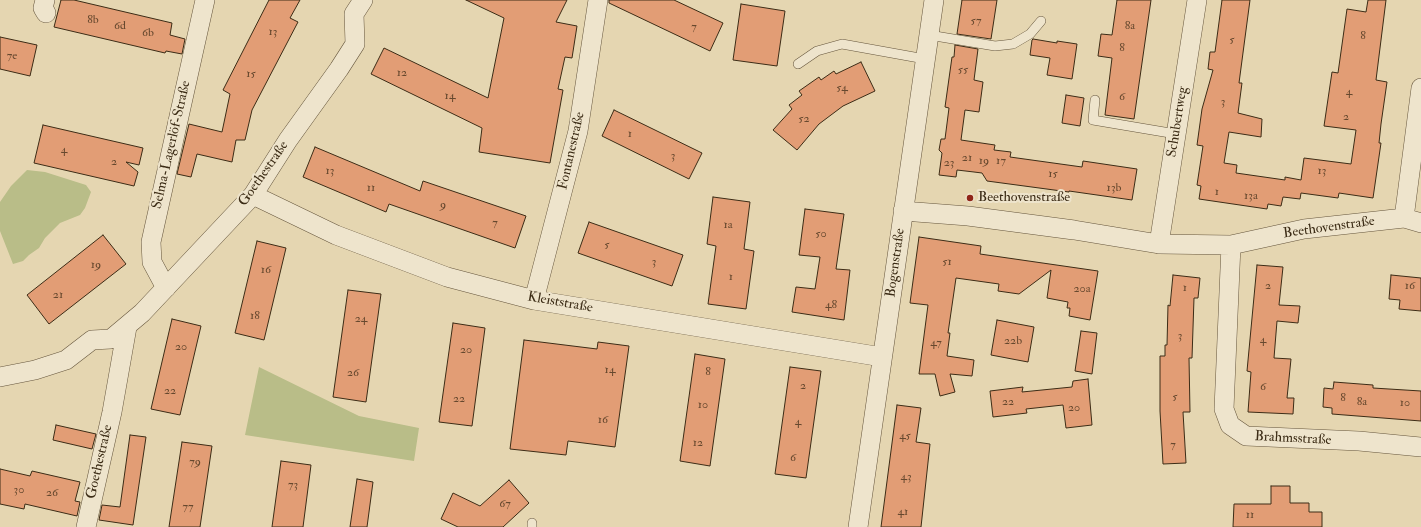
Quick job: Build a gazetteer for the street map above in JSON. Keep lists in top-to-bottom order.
{
  "streets": {
    "street": [
      "Schubertweg",
      "Selma-Lagerlöf-Straße",
      "Fontanestraße",
      "Goethestraße",
      "Beethovenstraße",
      "Bogenstraße",
      "Kleiststraße",
      "Brahmsstraße"
    ]
  },
  "crossings": [
    ["Schubertweg", "Beethovenstraße"],
    ["Selma-Lagerlöf-Straße", "Goethestraße"],
    ["Fontanestraße", "Kleiststraße"],
    ["Goethestraße", "Kleiststraße"],
    ["Beethovenstraße", "Bogenstraße"],
    ["Beethovenstraße", "Brahmsstraße"],
    ["Bogenstraße", "Kleiststraße"]
  ],
  "places": ["Beethovenstraße"],
  "house_numbers": [
    "8b",
    "57",
    "6d",
    "8a",
    "7",
    "13",
    "6b",
    "8",
    "5",
    "8",
    "7e",
    "55",
    "12",
    "15",
    "54",
    "4",
    "14",
    "6",
    "3",
    "2",
    "52",
    "1",
    "4",
    "3",
    "21",
    "19",
    "17",
    "2",
    "23",
    "13",
    "13",
    "15",
    "11",
    "13b",
    "1",
    "13a",
    "9",
    "7",
    "1a",
    "50",
    "5",
    "3",
    "51",
    "19",
    "16",
    "1",
    "2",
    "16",
    "1",
    "20a",
    "21",
    "48",
    "18",
    "24",
    "3",
    "4",
    "22b",
    "47",
    "20",
    "20",
    "14",
    "8",
    "26",
    "2",
    "6",
    "22",
    "5",
    "8",
    "22",
    "22",
    "8a",
    "10",
    "10",
    "20",
    "16",
    "4",
    "45",
    "12",
    "7",
    "6",
    "79",
    "43",
    "73",
    "30",
    "26",
    "67",
    "77",
    "41",
    "11"
  ]
}
